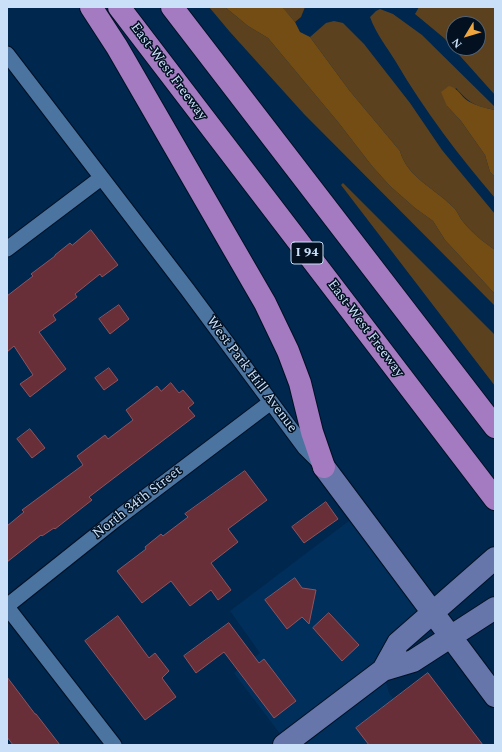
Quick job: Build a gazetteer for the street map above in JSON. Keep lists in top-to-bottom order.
{
  "streets": {
    "highway": ["East-West Freeway", "I 94"],
    "main road": ["West Park Hill Avenue"],
    "street": ["North 34th Street"]
  },
  "crossings": [
    ["West Park Hill Avenue", "North 34th Street"]
  ],
  "north": "bottom left"
}
